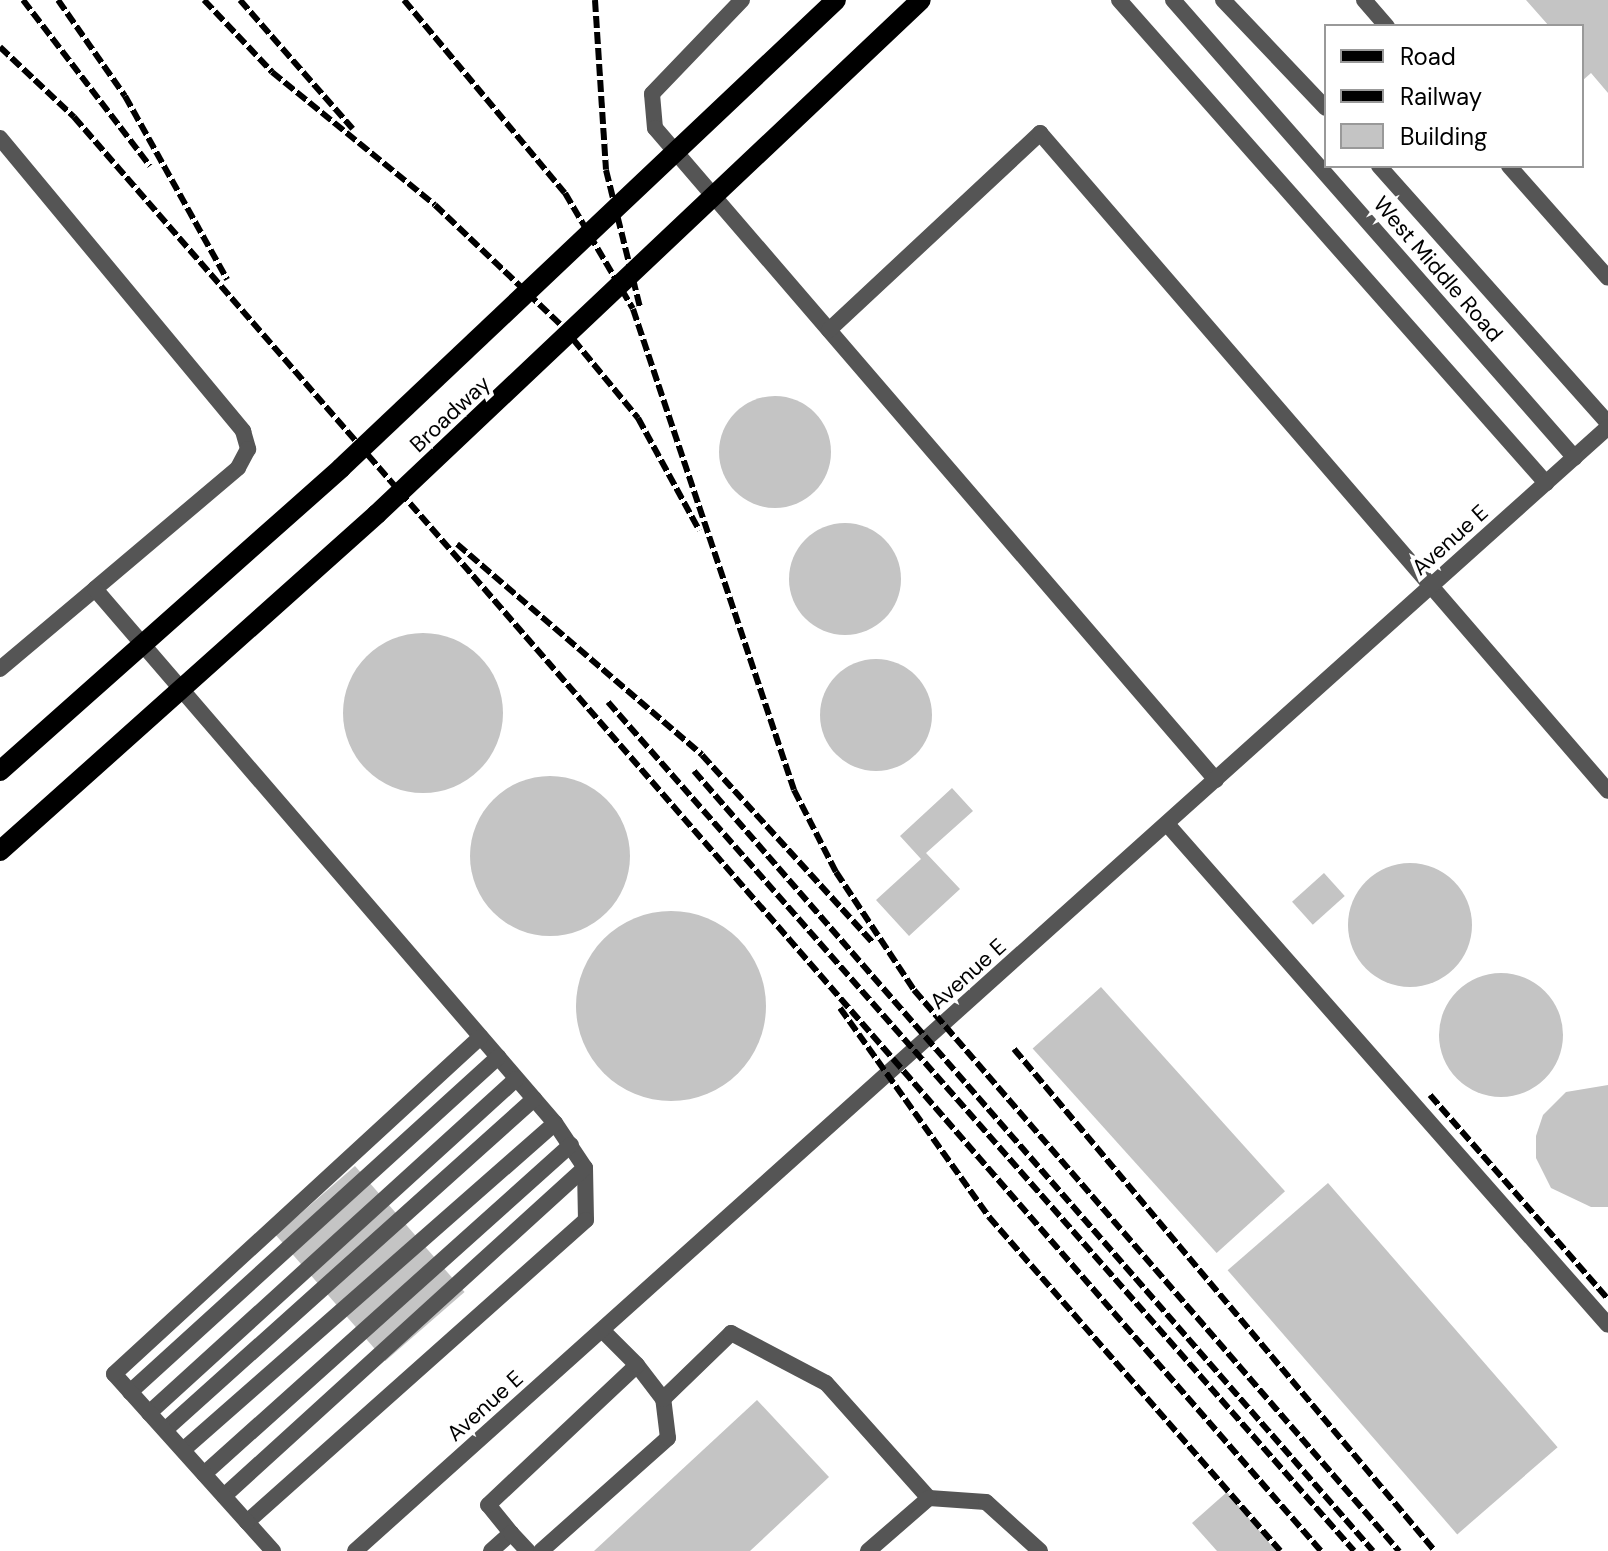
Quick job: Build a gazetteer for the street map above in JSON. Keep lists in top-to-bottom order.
{
  "streets": {
    "main road": ["Broadway"],
    "street": ["West Middle Road", "Avenue E"]
  },
  "crossings": [
    ["West Middle Road", "Avenue E"]
  ],
  "legend": ["Road", "Railway", "Building"]
}
